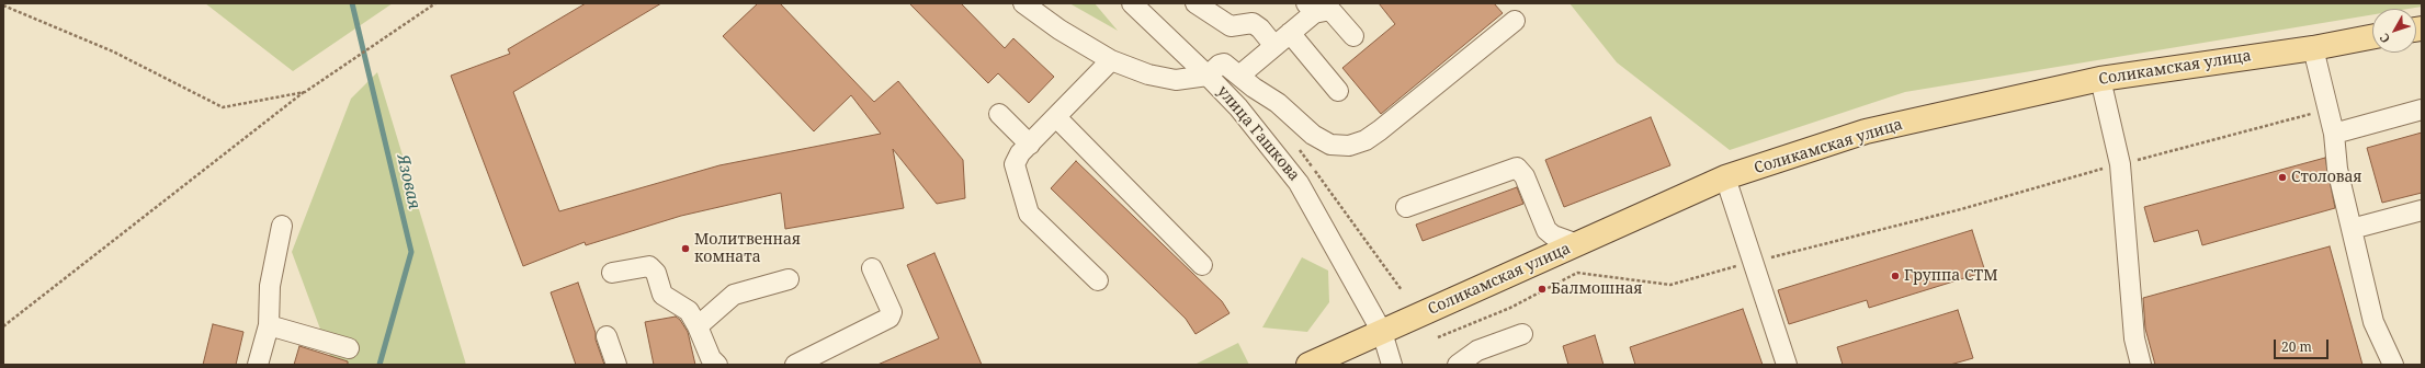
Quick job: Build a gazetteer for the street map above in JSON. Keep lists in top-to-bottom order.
{
  "streets": {
    "main road": ["Соликамская улица"],
    "street": ["улица Гашкова"]
  },
  "crossings": [
    ["Соликамская улица", "улица Гашкова"]
  ],
  "water": ["Язовая"],
  "places": [
    "Столовая",
    "Молитвенная комната",
    "Группа СТМ",
    "Балмошная"
  ],
  "scale_bar": "20 m",
  "north": "bottom left"
}
